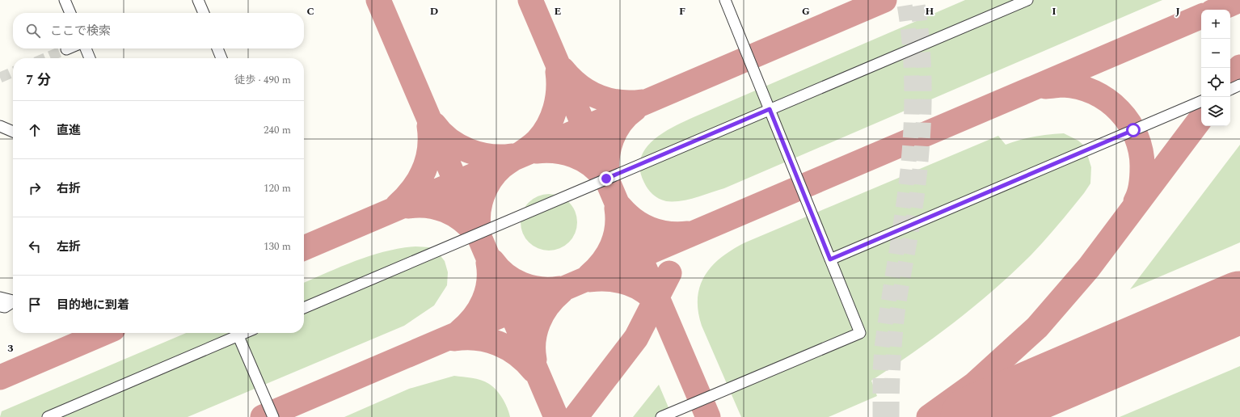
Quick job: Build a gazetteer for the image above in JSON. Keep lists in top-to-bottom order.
{
  "page": {
    "map_buttons": ["+", "−"],
    "search": "ここで検索",
    "heading": ["7 分", "徒歩 · 490 m"],
    "list": [
      ["直進", "240 m"],
      ["右折", "120 m"],
      ["左折", "130 m"],
      "目的地に到着"
    ]
  },
  "grid": {
    "columns": [
      "C",
      "D",
      "E",
      "F",
      "G",
      "H",
      "I",
      "J"
    ],
    "rows": ["3"]
  }
}
